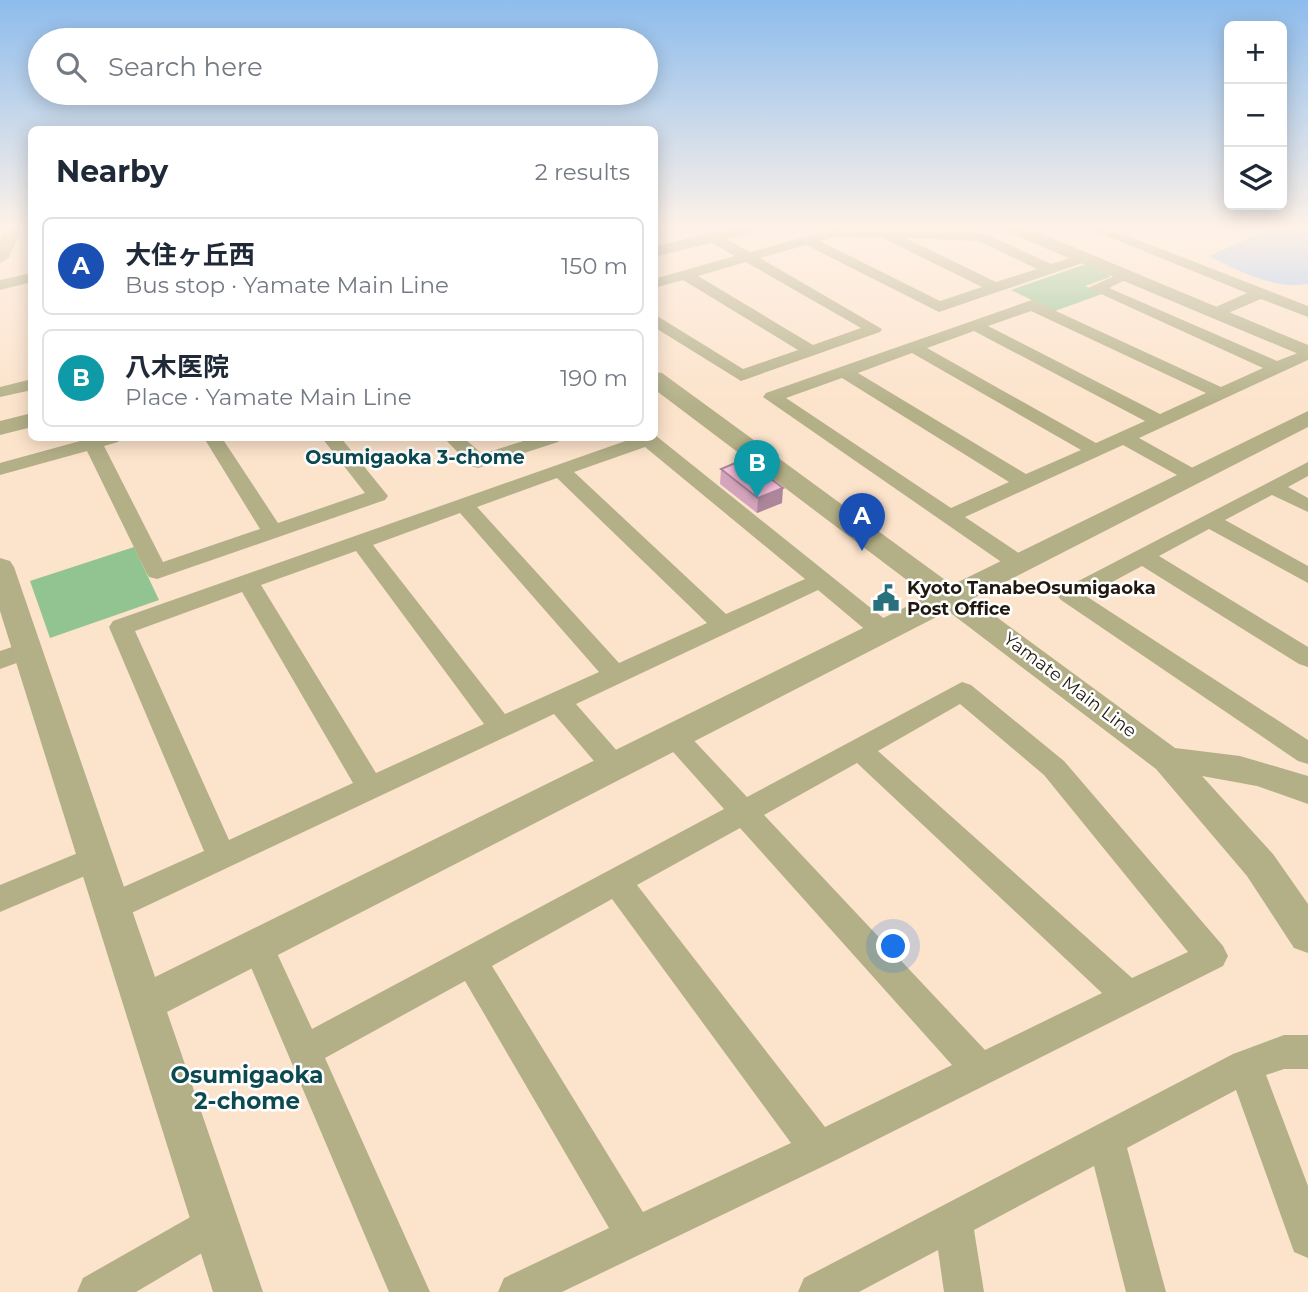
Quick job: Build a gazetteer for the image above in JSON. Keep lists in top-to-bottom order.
{
  "streets": {
    "street": ["Yamate Main Line"]
  },
  "districts": ["Osumigaoka 3-chome", "Osumigaoka 2-chome"],
  "places": {
    "public building": ["Kyoto TanabeOsumigaoka Post Office"]
  },
  "page": {
    "map_buttons": ["+", "−"],
    "search": "Search here",
    "heading": ["Nearby", "2 results"],
    "list": [
      {
        "mark": "A",
        "name": "大住ヶ丘西",
        "note": "Bus stop · Yamate Main Line",
        "value": "150 m"
      },
      {
        "mark": "B",
        "name": "八木医院",
        "note": "Place · Yamate Main Line",
        "value": "190 m"
      }
    ],
    "pins": ["B", "A"]
  }
}
